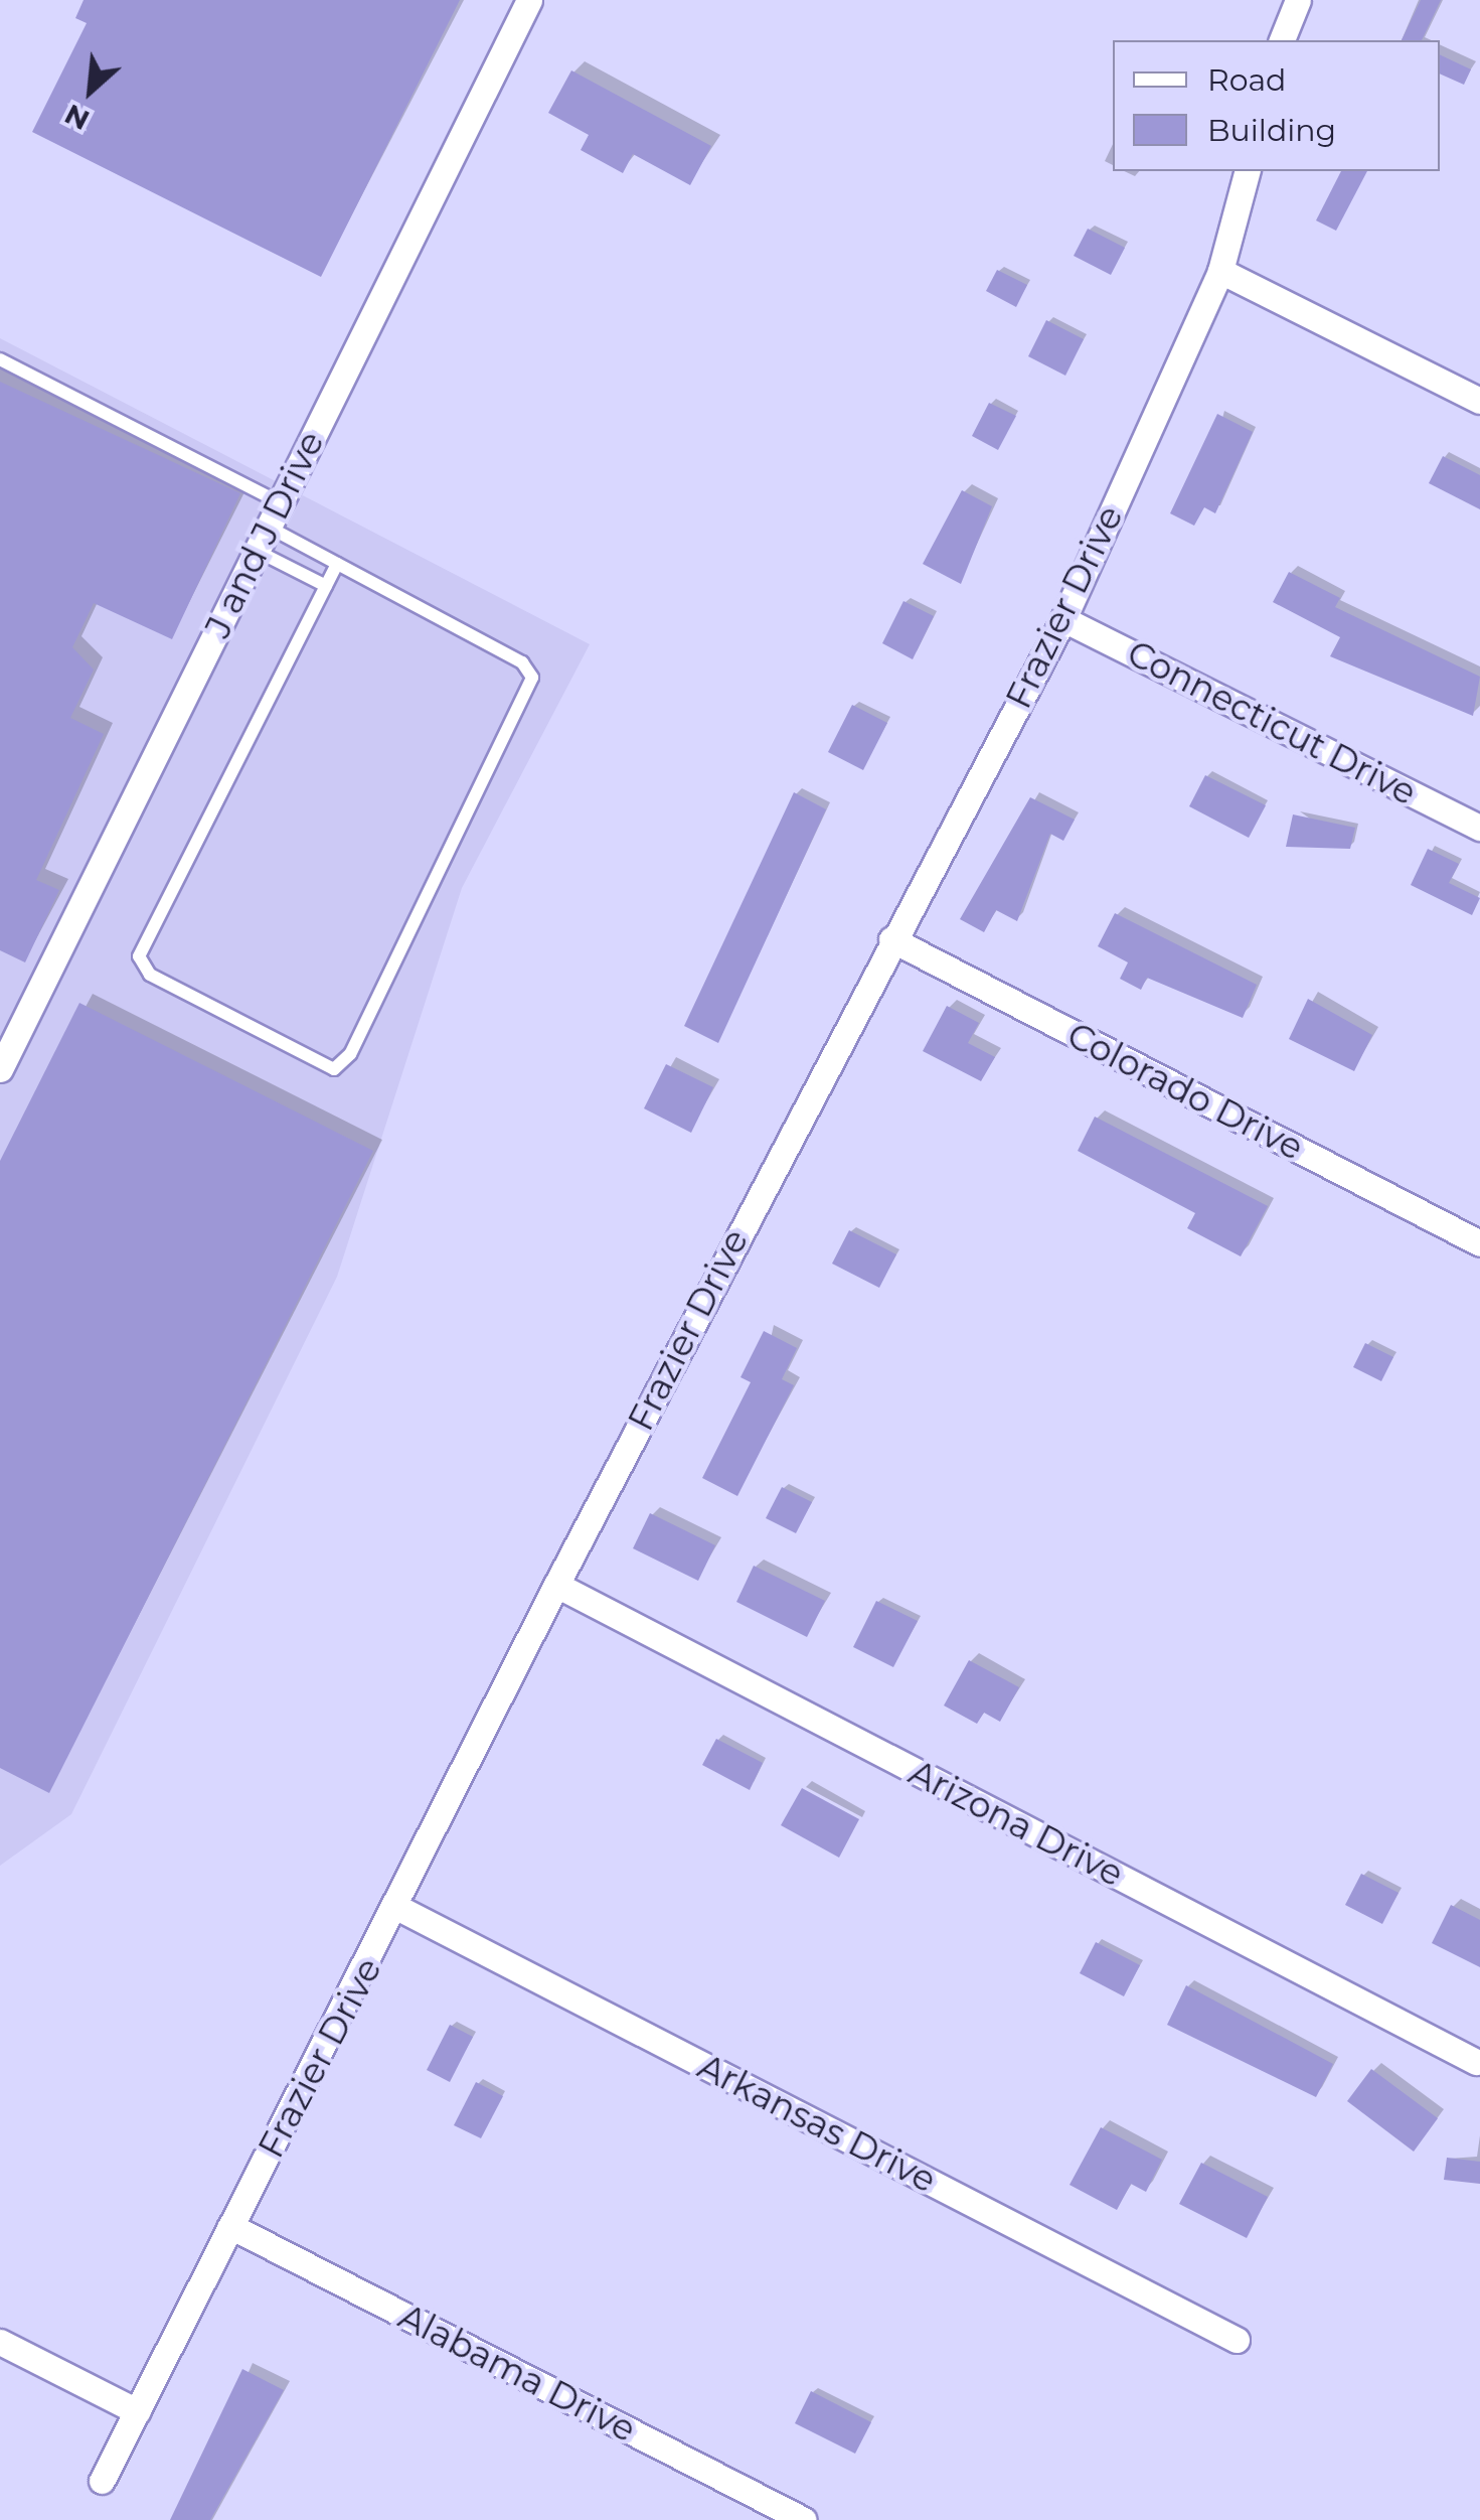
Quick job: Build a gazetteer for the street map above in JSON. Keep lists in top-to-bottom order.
{
  "streets": {
    "street": [
      "J and J Drive",
      "Frazier Drive",
      "Connecticut Drive",
      "Colorado Drive",
      "Arizona Drive",
      "Arkansas Drive",
      "Alabama Drive"
    ]
  },
  "crossings": [
    ["Frazier Drive", "Connecticut Drive"],
    ["Frazier Drive", "Colorado Drive"],
    ["Frazier Drive", "Arizona Drive"],
    ["Frazier Drive", "Arkansas Drive"],
    ["Frazier Drive", "Alabama Drive"]
  ],
  "legend": ["Road", "Building"],
  "north": "bottom left"
}
